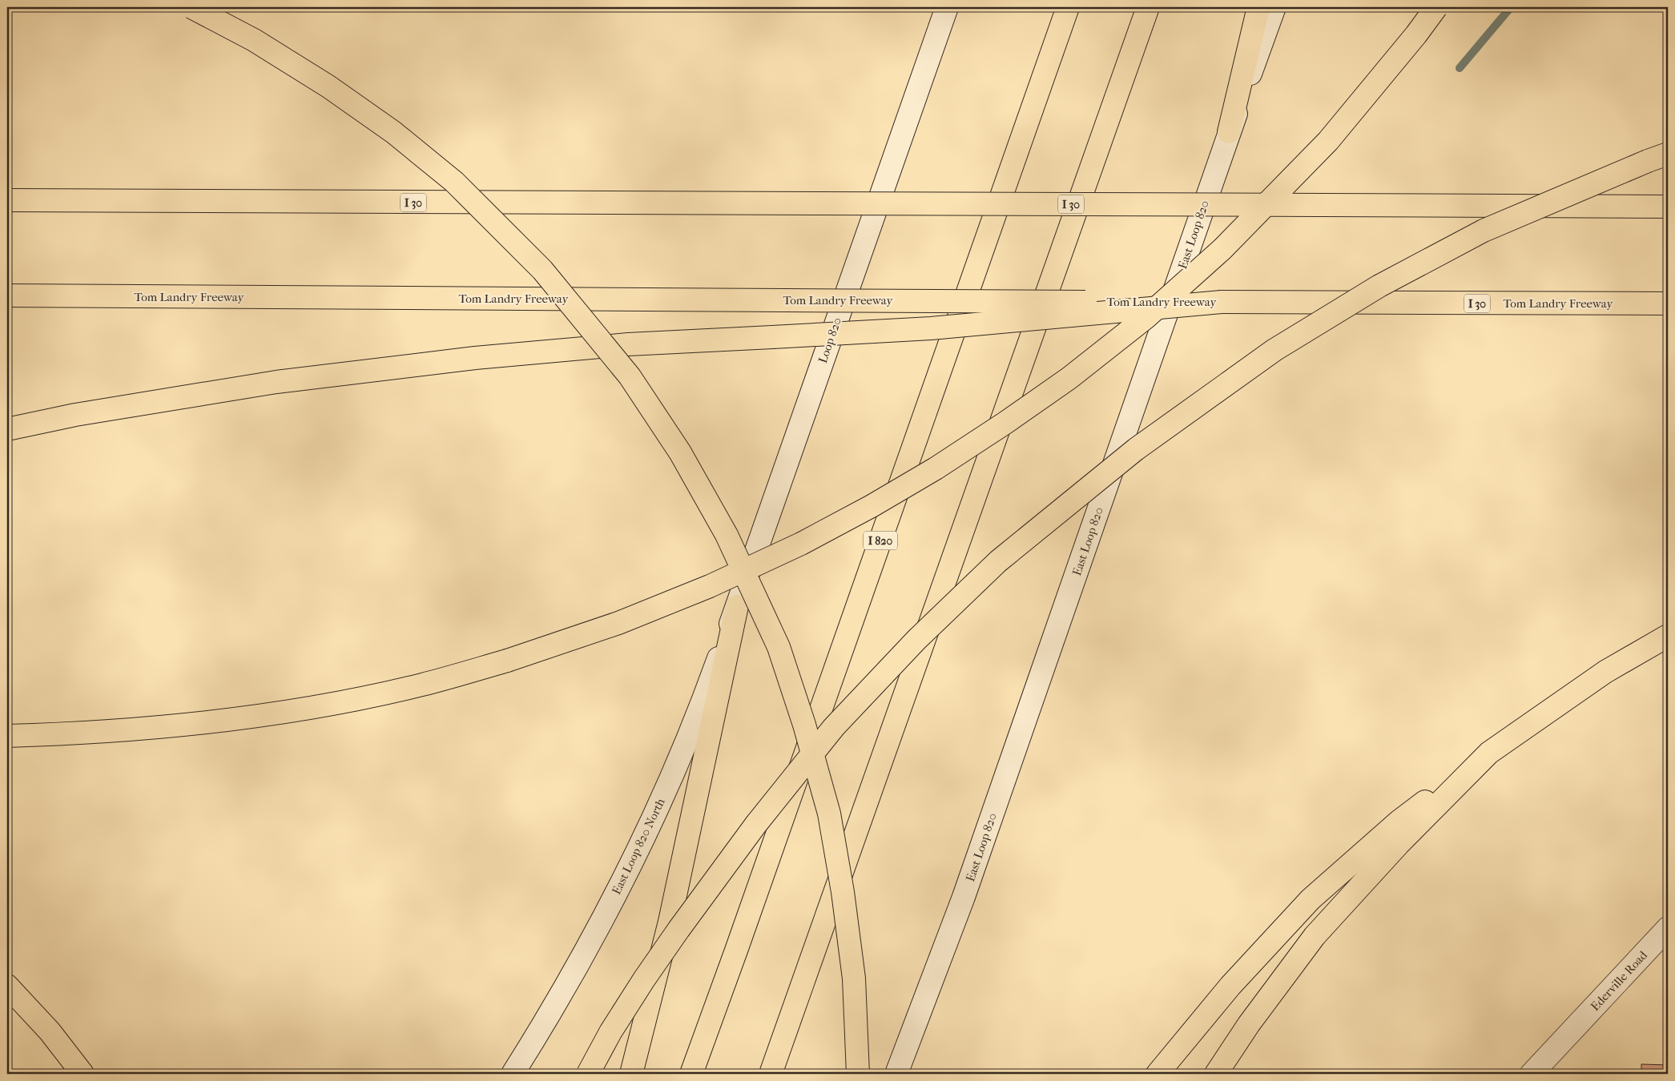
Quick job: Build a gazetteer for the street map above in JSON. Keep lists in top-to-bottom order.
{
  "streets": {
    "highway": ["I 30", "Tom Landry Freeway", "I 820"],
    "main road": [
      "East Loop 820",
      "Loop 820",
      "East Loop 820 North",
      "Ederville Road"
    ]
  },
  "crossings": [
    ["Loop 820", "East Loop 820 North"]
  ]
}
